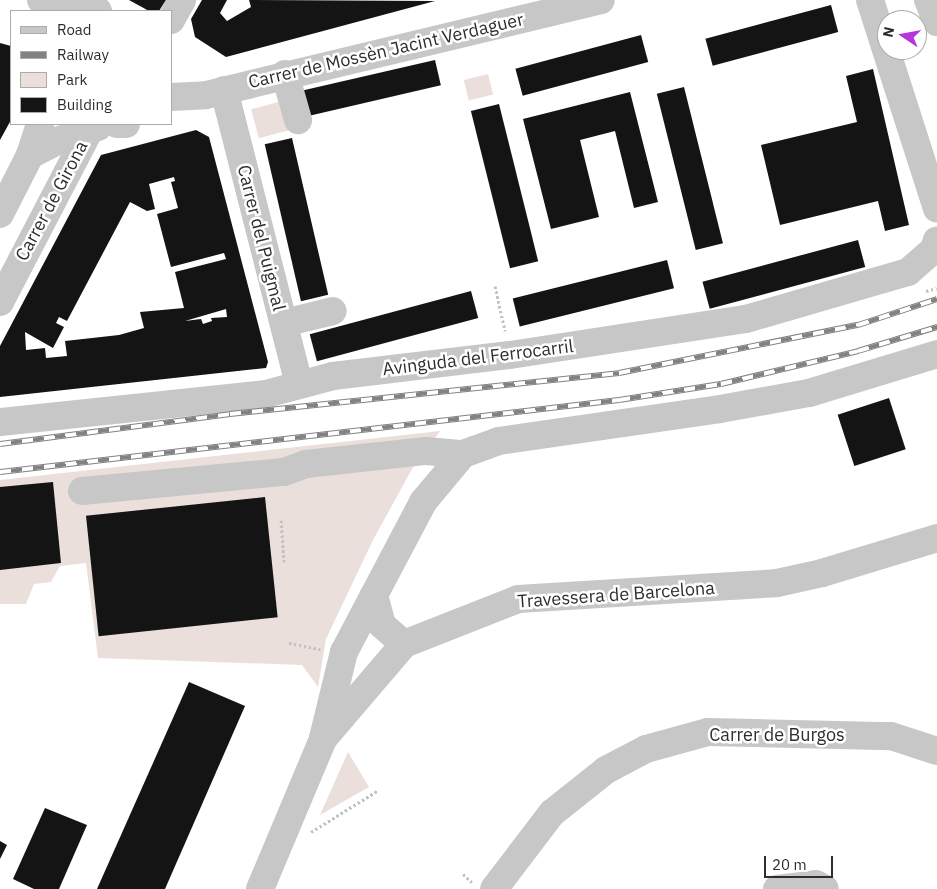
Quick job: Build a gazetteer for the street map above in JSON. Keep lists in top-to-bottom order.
{
  "streets": {
    "street": [
      "Carrer de Mossèn Jacint Verdaguer",
      "Carrer de Girona",
      "Carrer del Puigmal",
      "Avinguda del Ferrocarril",
      "Travessera de Barcelona",
      "Carrer de Burgos"
    ]
  },
  "crossings": [
    ["Carrer de Mossèn Jacint Verdaguer", "Carrer del Puigmal"],
    ["Carrer del Puigmal", "Avinguda del Ferrocarril"]
  ],
  "legend": [
    "Road",
    "Railway",
    "Park",
    "Building"
  ],
  "scale_bar": "20 m",
  "north": "left"
}
